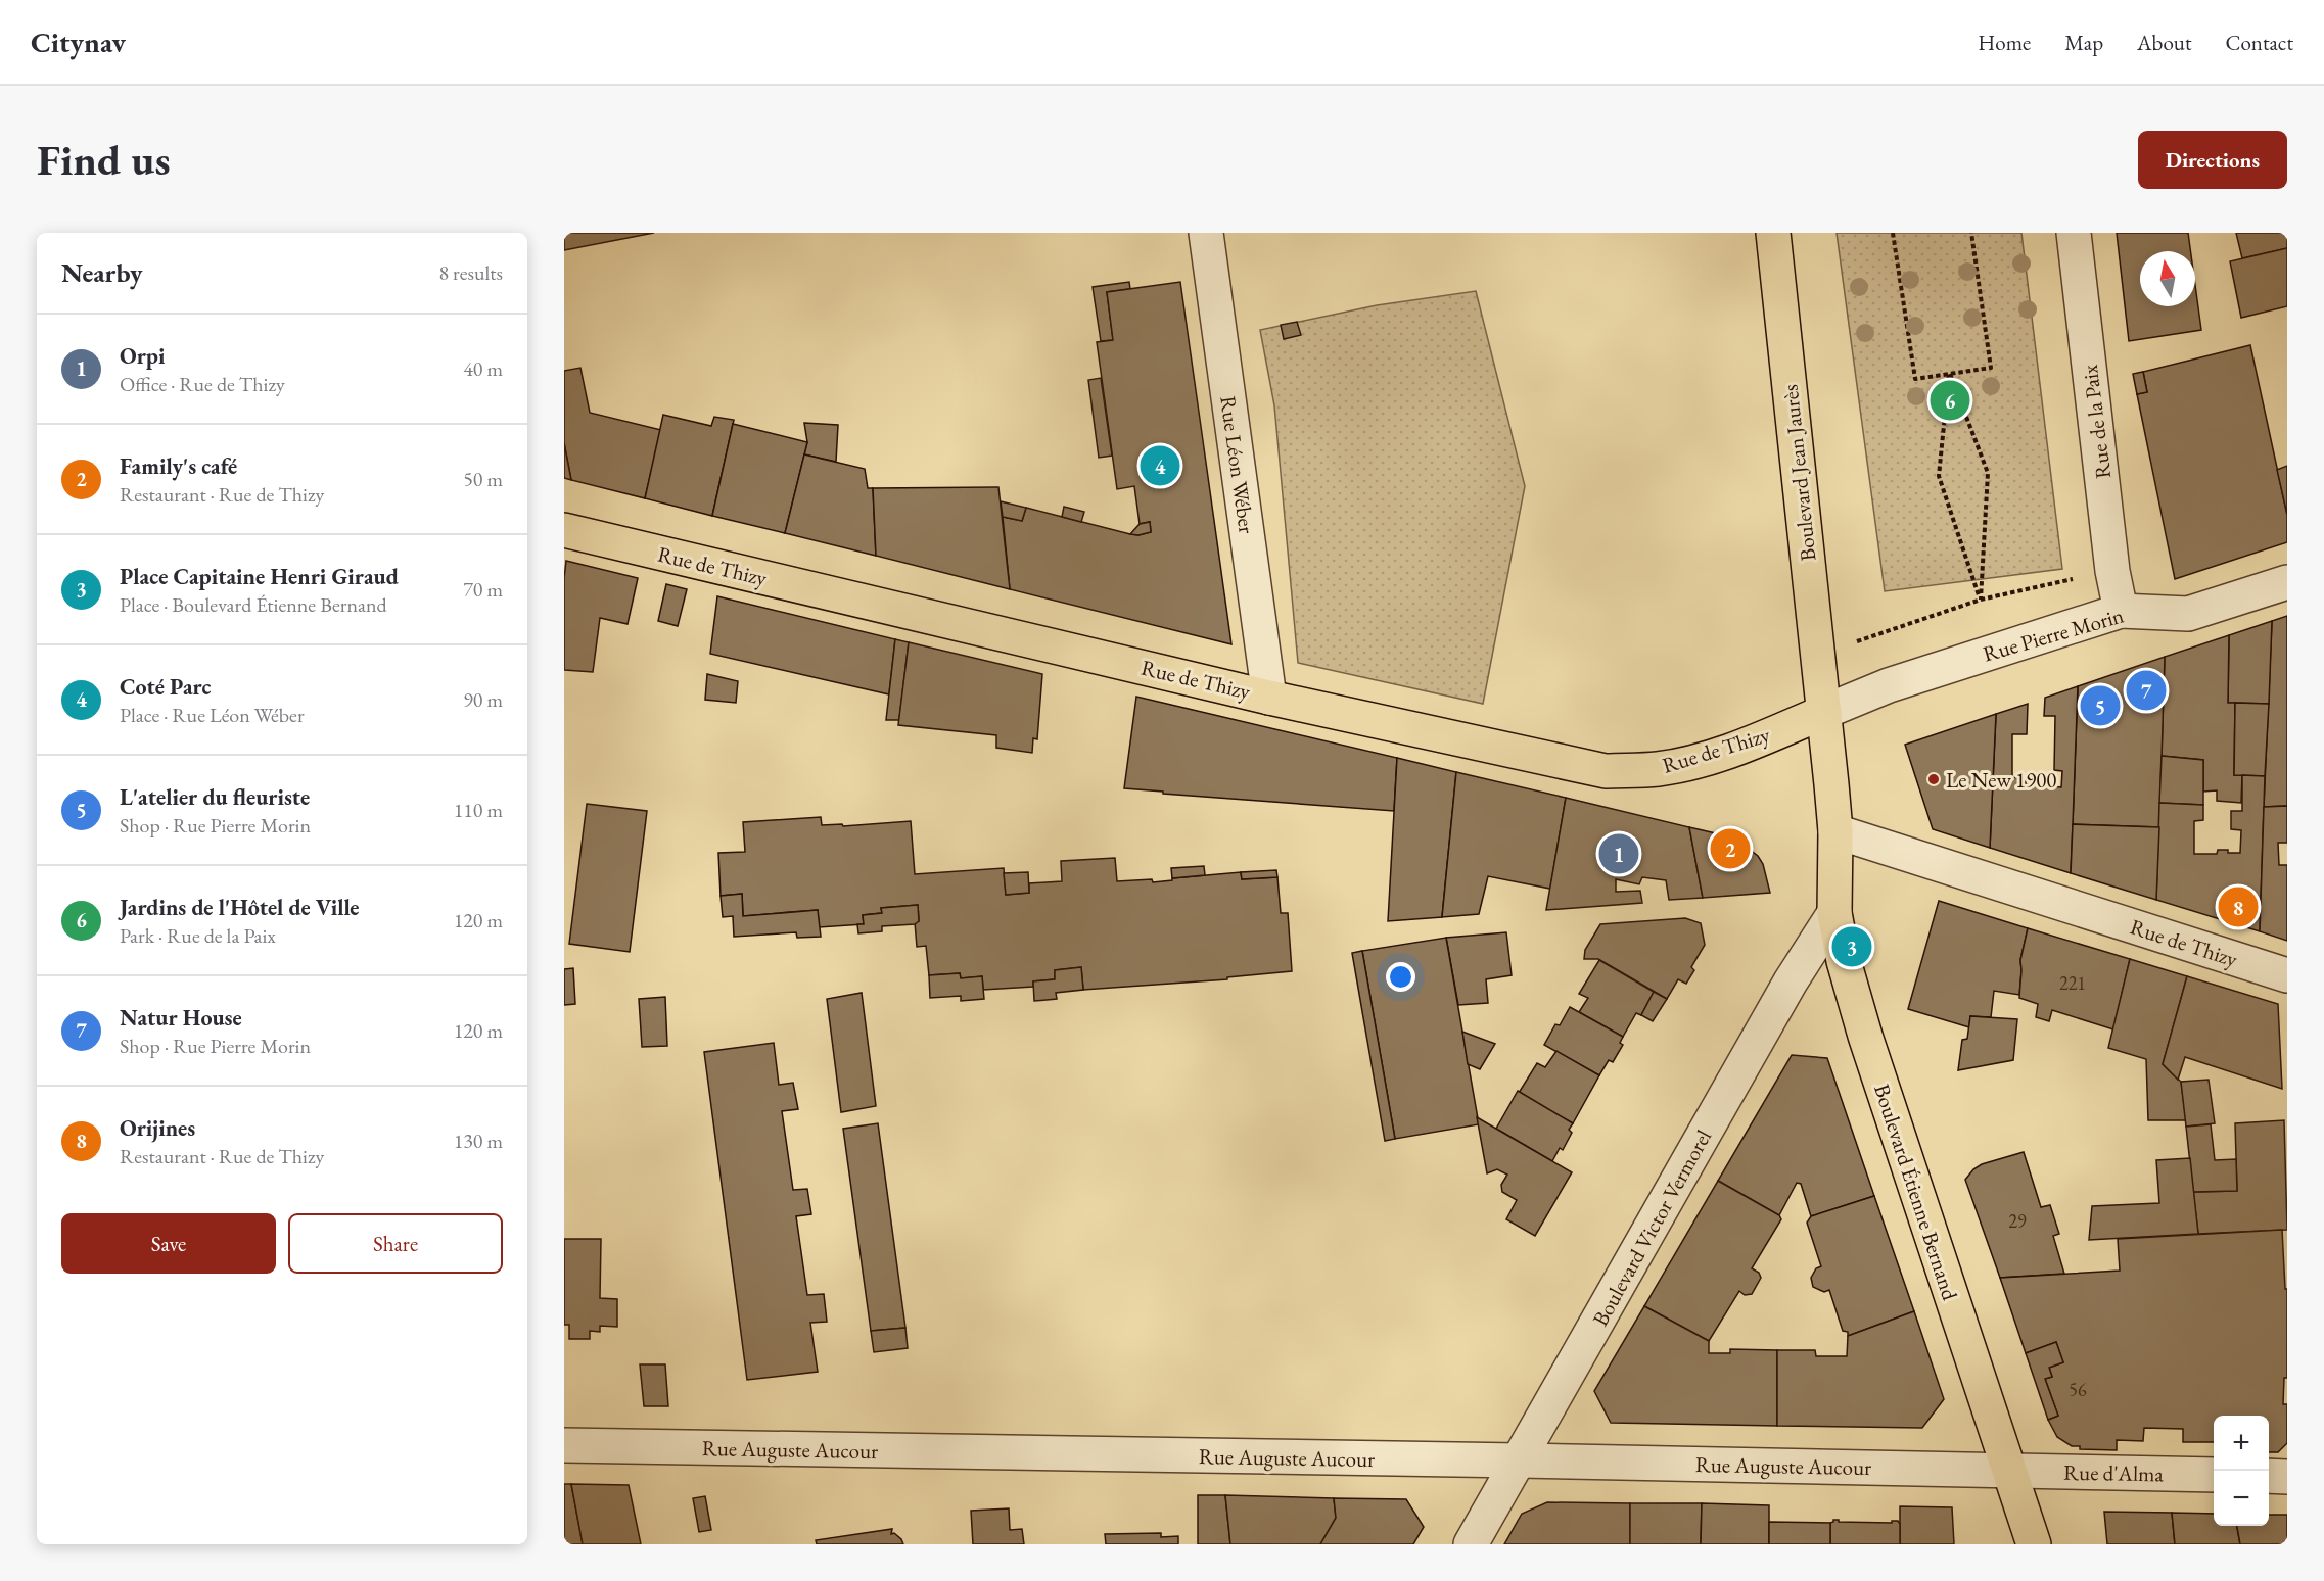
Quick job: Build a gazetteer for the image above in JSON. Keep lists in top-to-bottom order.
{
  "streets": {
    "main road": ["Boulevard Jean Jaurès", "Rue de Thizy", "Boulevard Étienne Bernand"],
    "street": [
      "Rue de la Paix",
      "Rue Léon Wéber",
      "Rue Pierre Morin",
      "Boulevard Victor Vermorel",
      "Rue Auguste Aucour",
      "Rue d'Alma"
    ]
  },
  "crossings": [
    ["Rue de la Paix", "Rue Pierre Morin"],
    ["Rue Léon Wéber", "Rue de Thizy"],
    ["Boulevard Jean Jaurès", "Rue de Thizy"],
    ["Boulevard Jean Jaurès", "Rue Pierre Morin"],
    ["Boulevard Jean Jaurès", "Boulevard Étienne Bernand"],
    ["Rue de Thizy", "Rue Pierre Morin"],
    ["Rue de Thizy", "Boulevard Étienne Bernand"],
    ["Boulevard Étienne Bernand", "Boulevard Victor Vermorel"],
    ["Boulevard Étienne Bernand", "Rue Auguste Aucour"],
    ["Boulevard Étienne Bernand", "Rue d'Alma"],
    ["Boulevard Victor Vermorel", "Rue Auguste Aucour"],
    ["Rue Auguste Aucour", "Rue d'Alma"]
  ],
  "places": ["Le New 1900"],
  "house_numbers": ["221", "29", "56"],
  "north": "top",
  "page": {
    "header": "Citynav",
    "nav": [
      "Home",
      "Map",
      "About",
      "Contact"
    ],
    "buttons": [
      "Directions",
      ["Save", "Share"]
    ],
    "title": "Find us",
    "heading": ["Nearby", "8 results"],
    "list": [
      {
        "mark": "1",
        "name": "Orpi",
        "note": "Office · Rue de Thizy",
        "value": "40 m"
      },
      {
        "mark": "2",
        "name": "Family's café",
        "note": "Restaurant · Rue de Thizy",
        "value": "50 m"
      },
      {
        "mark": "3",
        "name": "Place Capitaine Henri Giraud",
        "note": "Place · Boulevard Étienne Bernand",
        "value": "70 m"
      },
      {
        "mark": "4",
        "name": "Coté Parc",
        "note": "Place · Rue Léon Wéber",
        "value": "90 m"
      },
      {
        "mark": "5",
        "name": "L'atelier du fleuriste",
        "note": "Shop · Rue Pierre Morin",
        "value": "110 m"
      },
      {
        "mark": "6",
        "name": "Jardins de l'Hôtel de Ville",
        "note": "Park · Rue de la Paix",
        "value": "120 m"
      },
      {
        "mark": "7",
        "name": "Natur House",
        "note": "Shop · Rue Pierre Morin",
        "value": "120 m"
      },
      {
        "mark": "8",
        "name": "Orijines",
        "note": "Restaurant · Rue de Thizy",
        "value": "130 m"
      }
    ],
    "pins": [
      "6",
      "4",
      "7",
      "5",
      "2",
      "1",
      "8",
      "3"
    ],
    "map_buttons": ["+", "−"]
  }
}
